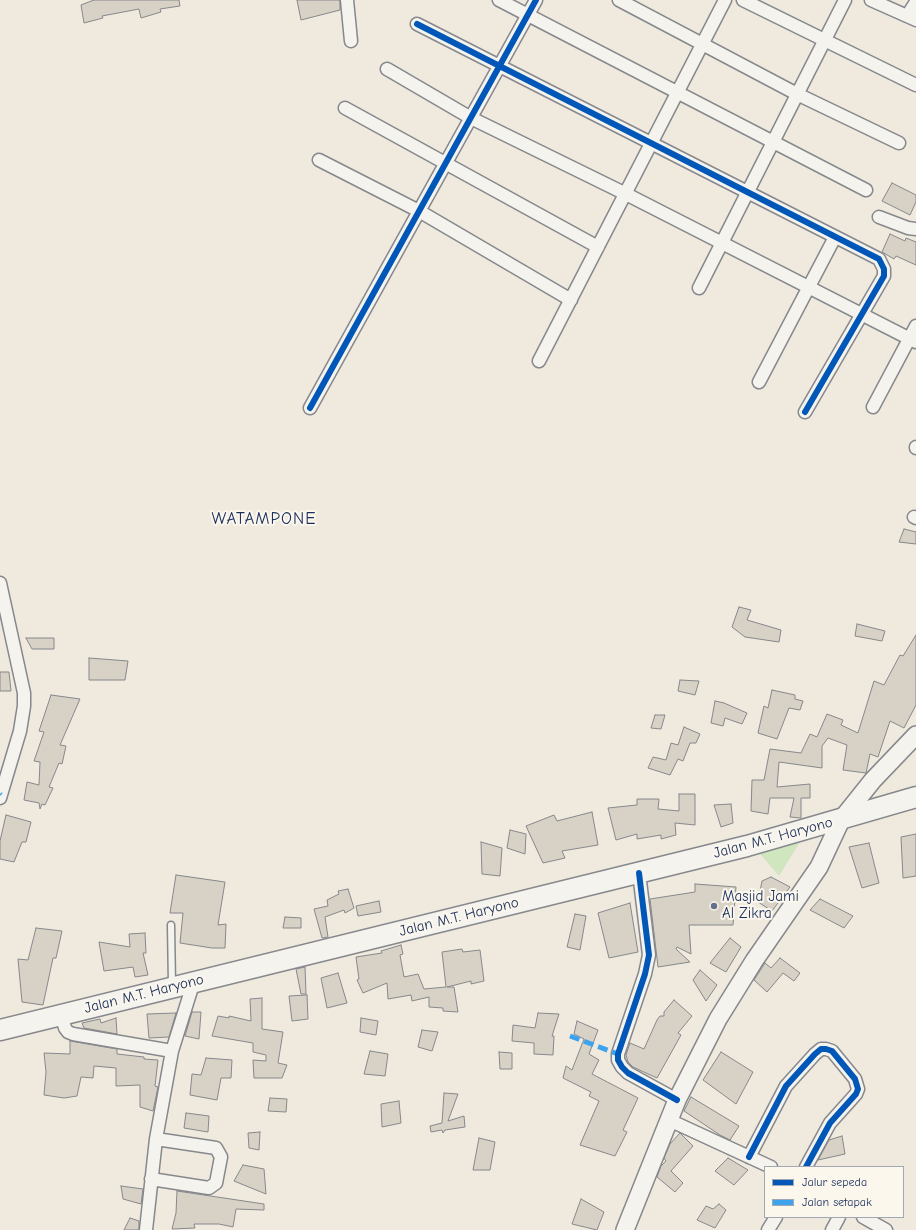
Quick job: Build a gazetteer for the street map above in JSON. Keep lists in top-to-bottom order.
{
  "streets": {
    "highway": ["Jalan M.T. Haryono"]
  },
  "districts": ["WATAMPONE"],
  "places": ["Masjid Jami Al Zikra"],
  "legend": ["Jalur sepeda", "Jalan setapak"]
}
